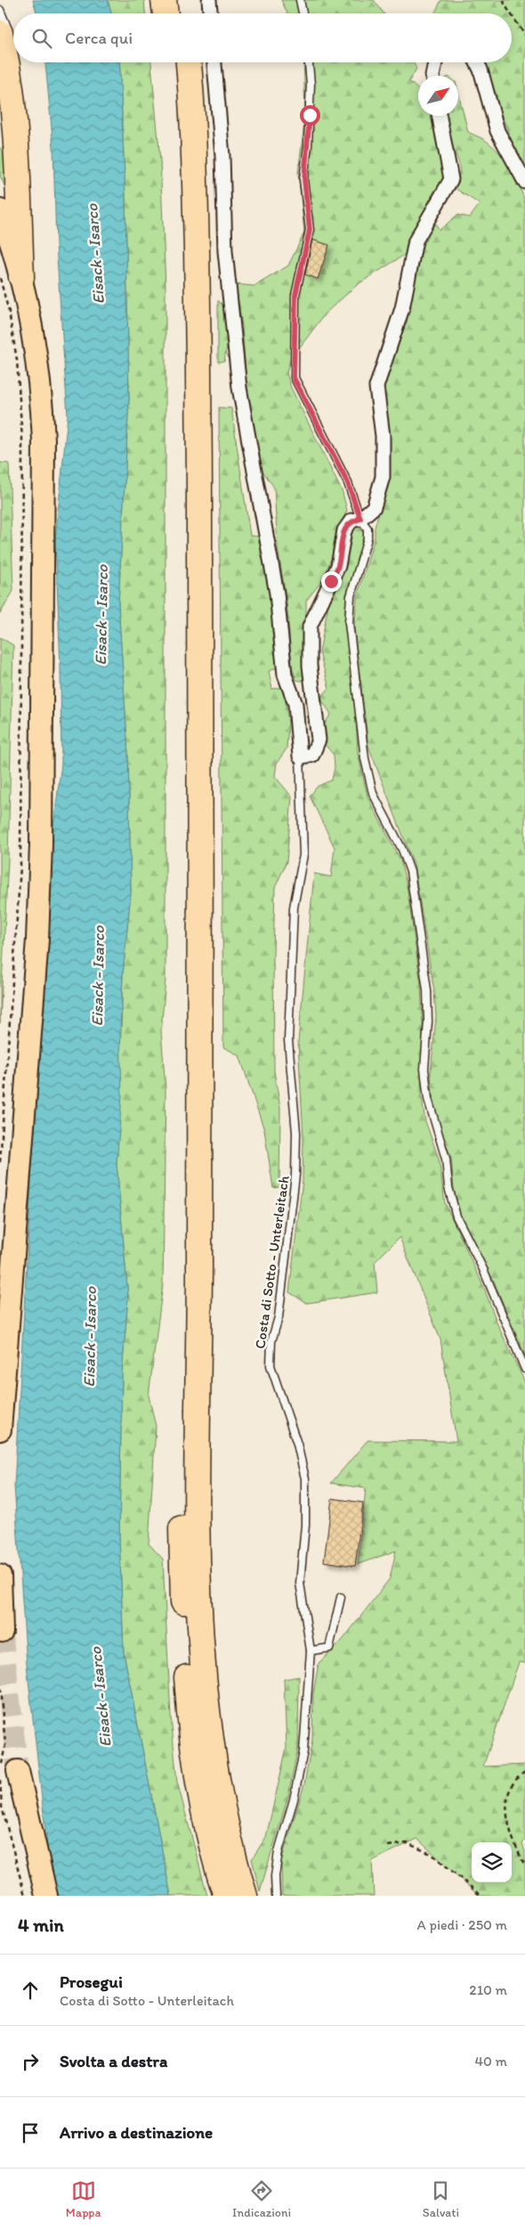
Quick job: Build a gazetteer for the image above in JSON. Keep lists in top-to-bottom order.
{
  "streets": {
    "lane": ["Costa di Sotto - Unterleitach"]
  },
  "water": ["Eisack - Isarco"],
  "north": "top right",
  "page": {
    "search": "Cerca qui",
    "heading": ["4 min", "A piedi · 250 m"],
    "list": [
      ["Prosegui", "Costa di Sotto - Unterleitach", "210 m"],
      ["Svolta a destra", "40 m"],
      "Arrivo a destinazione"
    ],
    "nav": ["Mappa", "Indicazioni", "Salvati"]
  }
}
